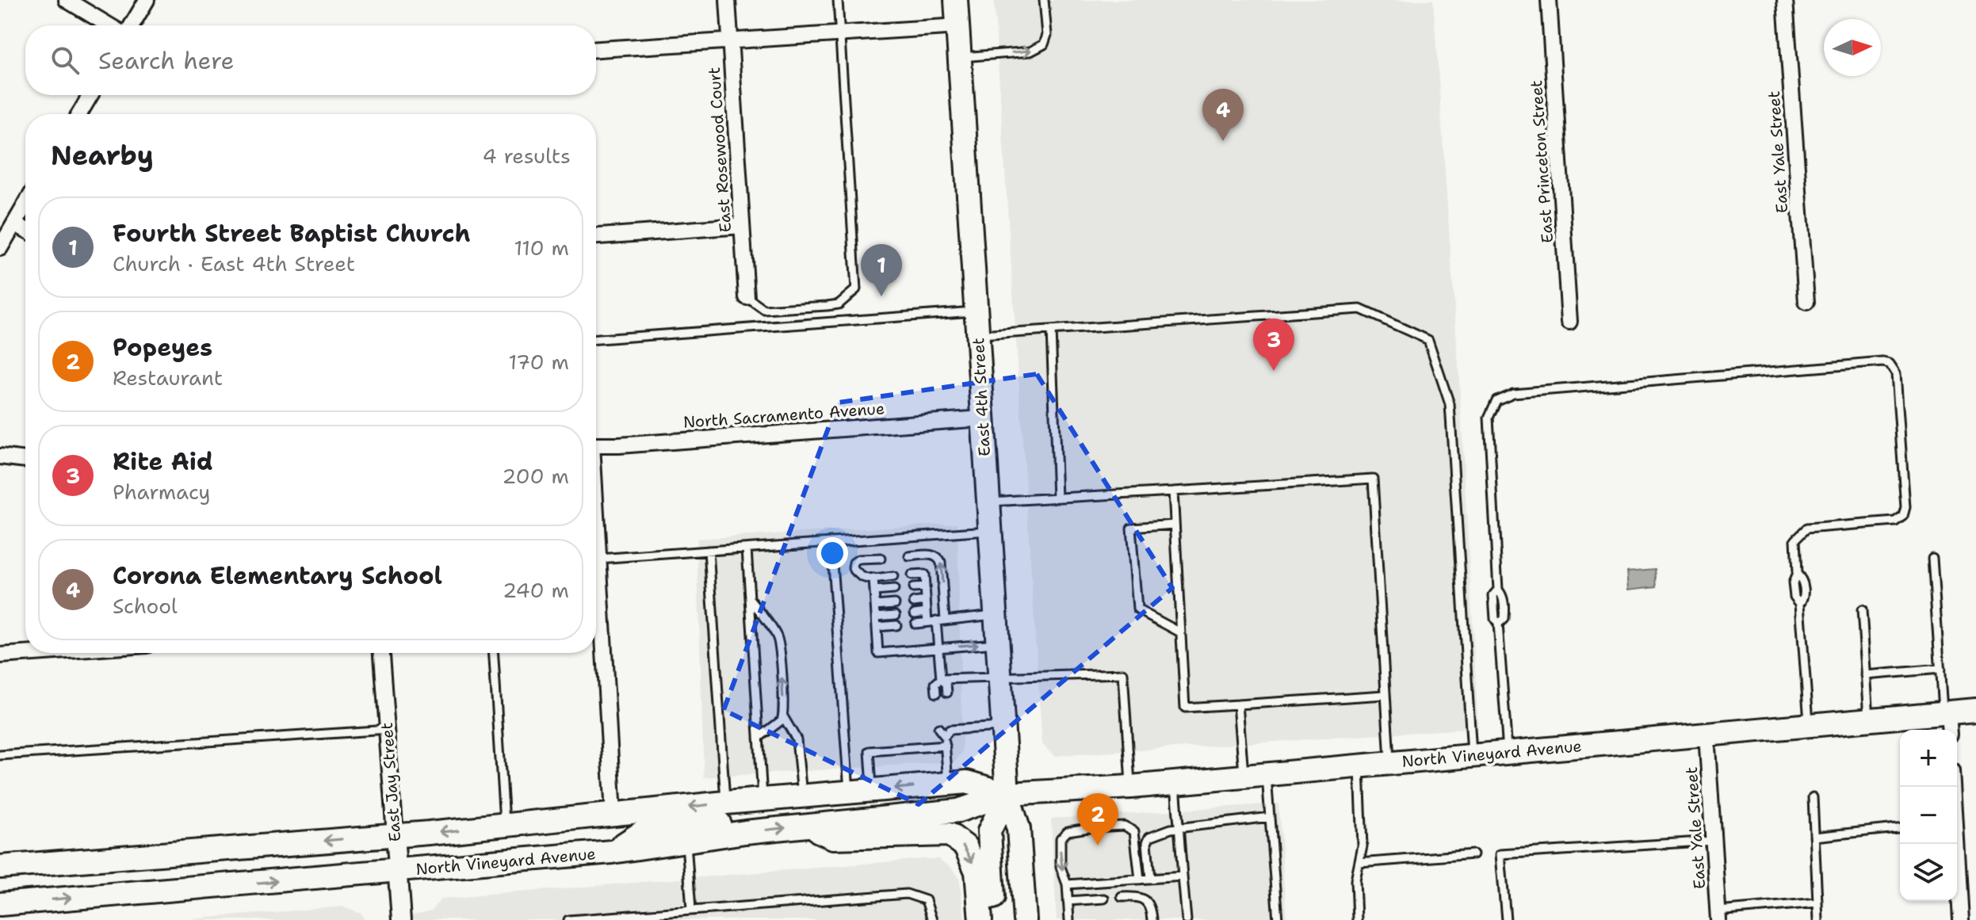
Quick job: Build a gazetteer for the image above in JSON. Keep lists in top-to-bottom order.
{
  "streets": {
    "main road": ["East 4th Street", "North Vineyard Avenue"],
    "street": [
      "East Rosewood Court",
      "East Yale Street",
      "East Princeton Street",
      "North Sacramento Avenue",
      "East Jay Street"
    ]
  },
  "crossings": [
    ["East Yale Street", "North Vineyard Avenue"],
    ["East 4th Street", "North Sacramento Avenue"],
    ["East 4th Street", "North Vineyard Avenue"],
    ["North Vineyard Avenue", "East Jay Street"]
  ],
  "north": "right",
  "page": {
    "search": "Search here",
    "pins": [
      "4",
      "1",
      "3",
      "2"
    ],
    "heading": ["Nearby", "4 results"],
    "list": [
      {
        "mark": "1",
        "name": "Fourth Street Baptist Church",
        "note": "Church · East 4th Street",
        "value": "110 m"
      },
      {
        "mark": "2",
        "name": "Popeyes",
        "note": "Restaurant",
        "value": "170 m"
      },
      {
        "mark": "3",
        "name": "Rite Aid",
        "note": "Pharmacy",
        "value": "200 m"
      },
      {
        "mark": "4",
        "name": "Corona Elementary School",
        "note": "School",
        "value": "240 m"
      }
    ],
    "map_buttons": ["+", "−"]
  }
}
